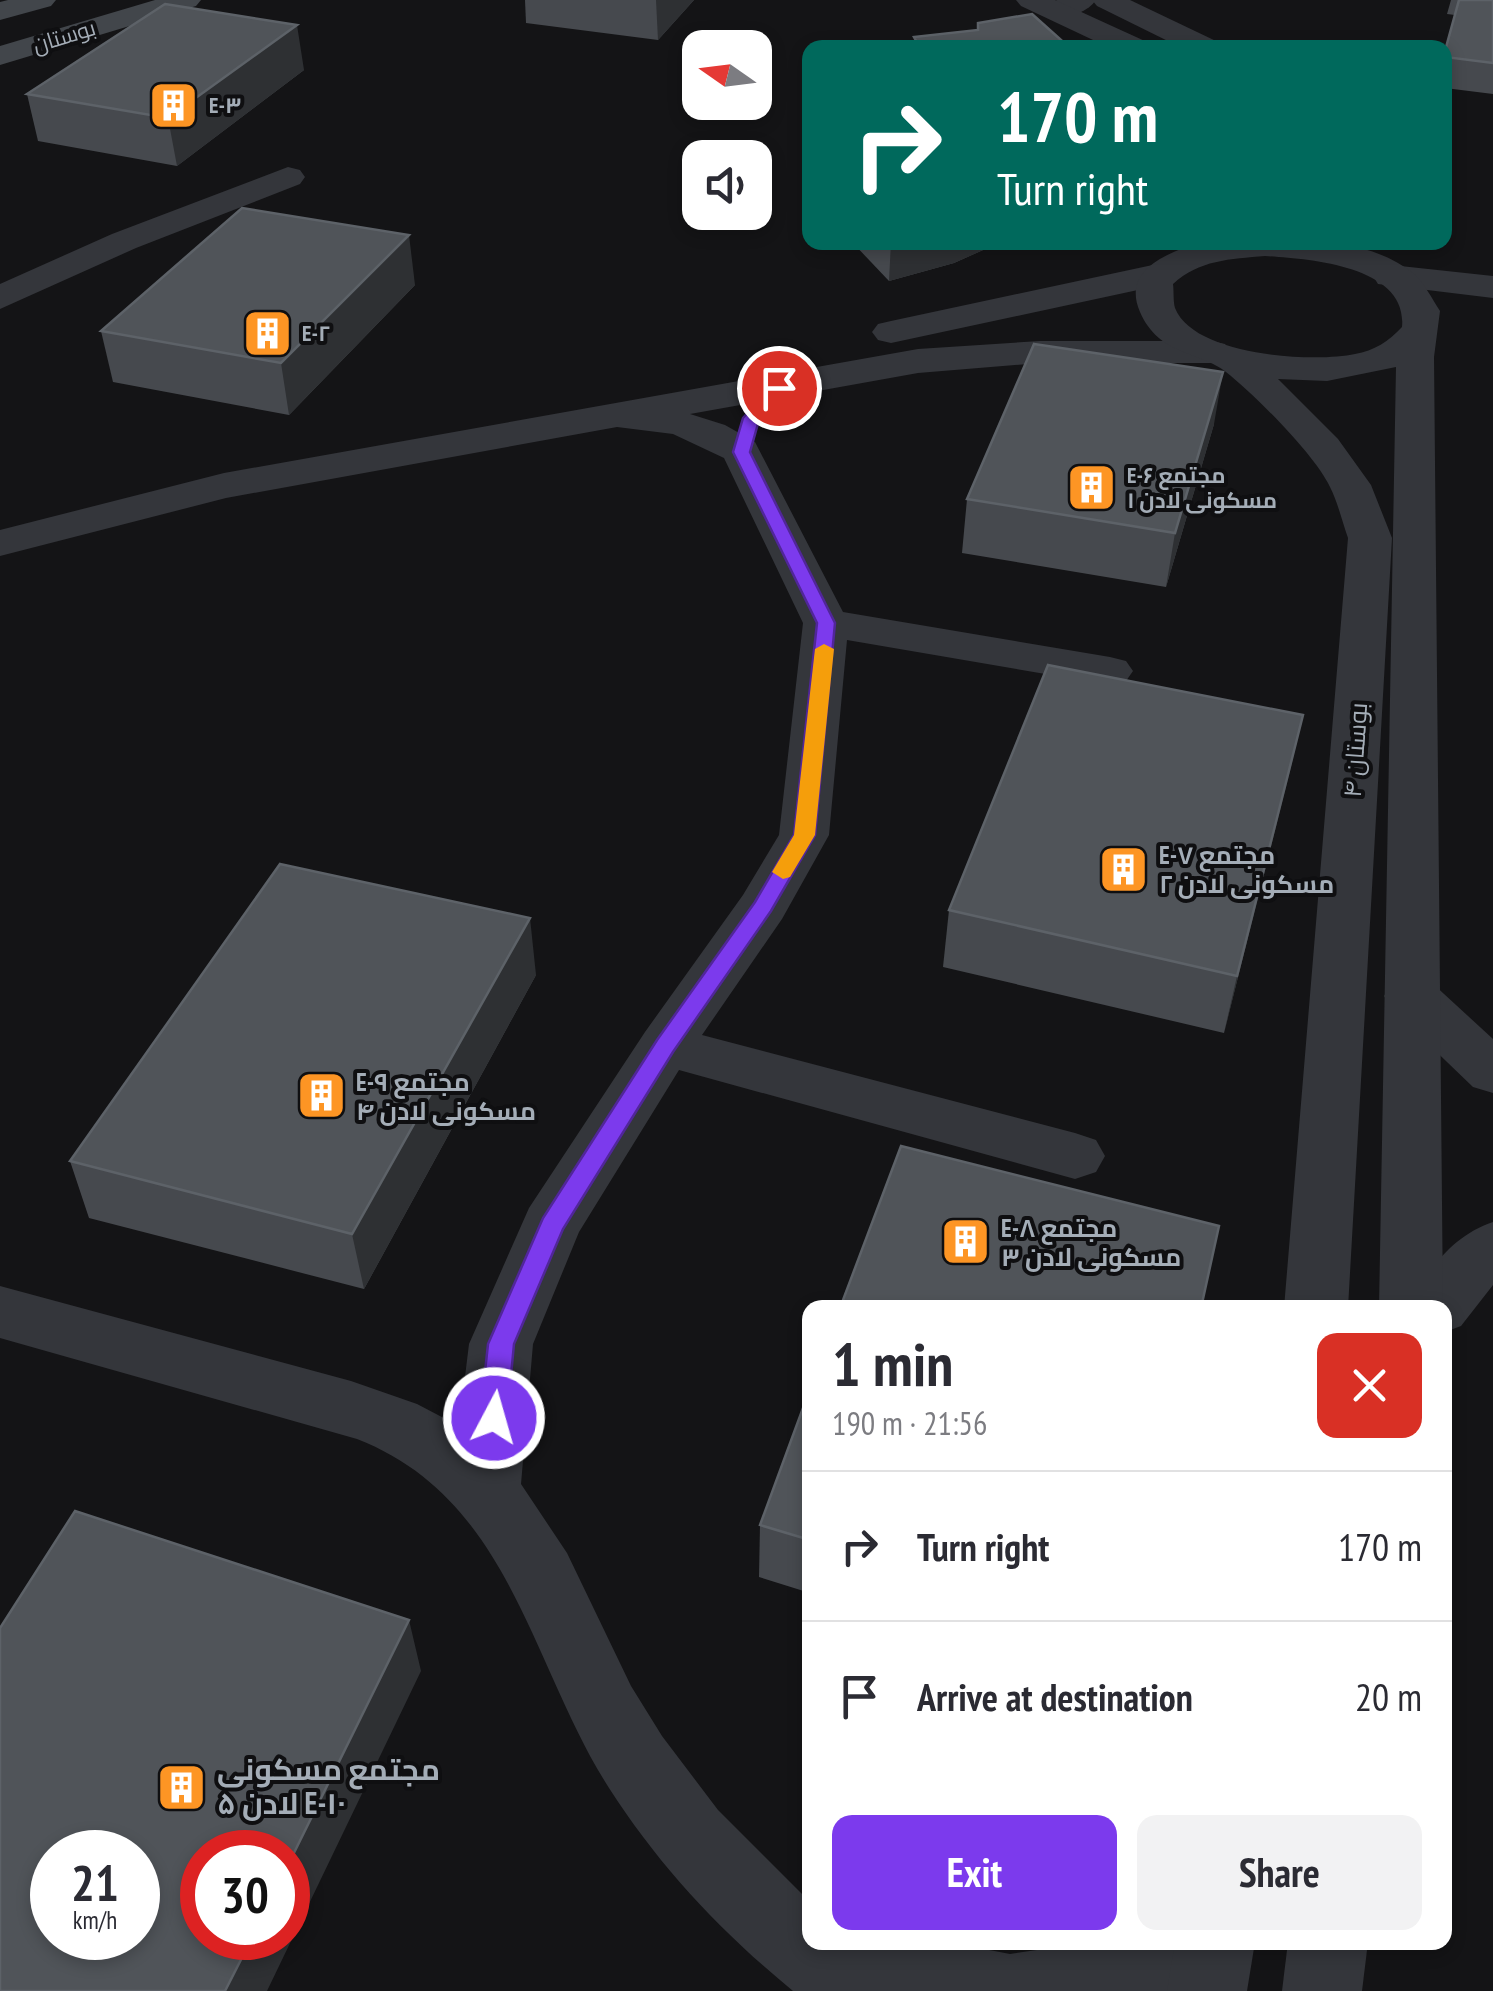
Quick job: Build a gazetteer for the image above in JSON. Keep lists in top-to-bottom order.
{
  "streets": {
    "main road": ["بوستان"],
    "street": ["بوستان ۴"]
  },
  "places": {
    "building": [
      "E-۳",
      "E-۲",
      "E-۶ مجتمع مسکونی لادن ۱",
      "E-۷ مجتمع مسکونی لادن ۲",
      "E-۹ مجتمع مسکونی لادن ۴",
      "E-۸ مجتمع مسکونی لادن ۳",
      "مجتمع مسکونی لادن ۵ E-۱۰"
    ]
  },
  "north": "left",
  "page": {
    "turn": ["170 m", "Turn right"],
    "heading": ["1 min", "190 m · 21:56"],
    "list": [
      {
        "name": "Turn right",
        "value": "170 m"
      },
      {
        "name": "Arrive at destination",
        "value": "20 m"
      }
    ],
    "buttons": ["Exit", "Share"],
    "speed": "21 km/h",
    "limit": "30"
  }
}
